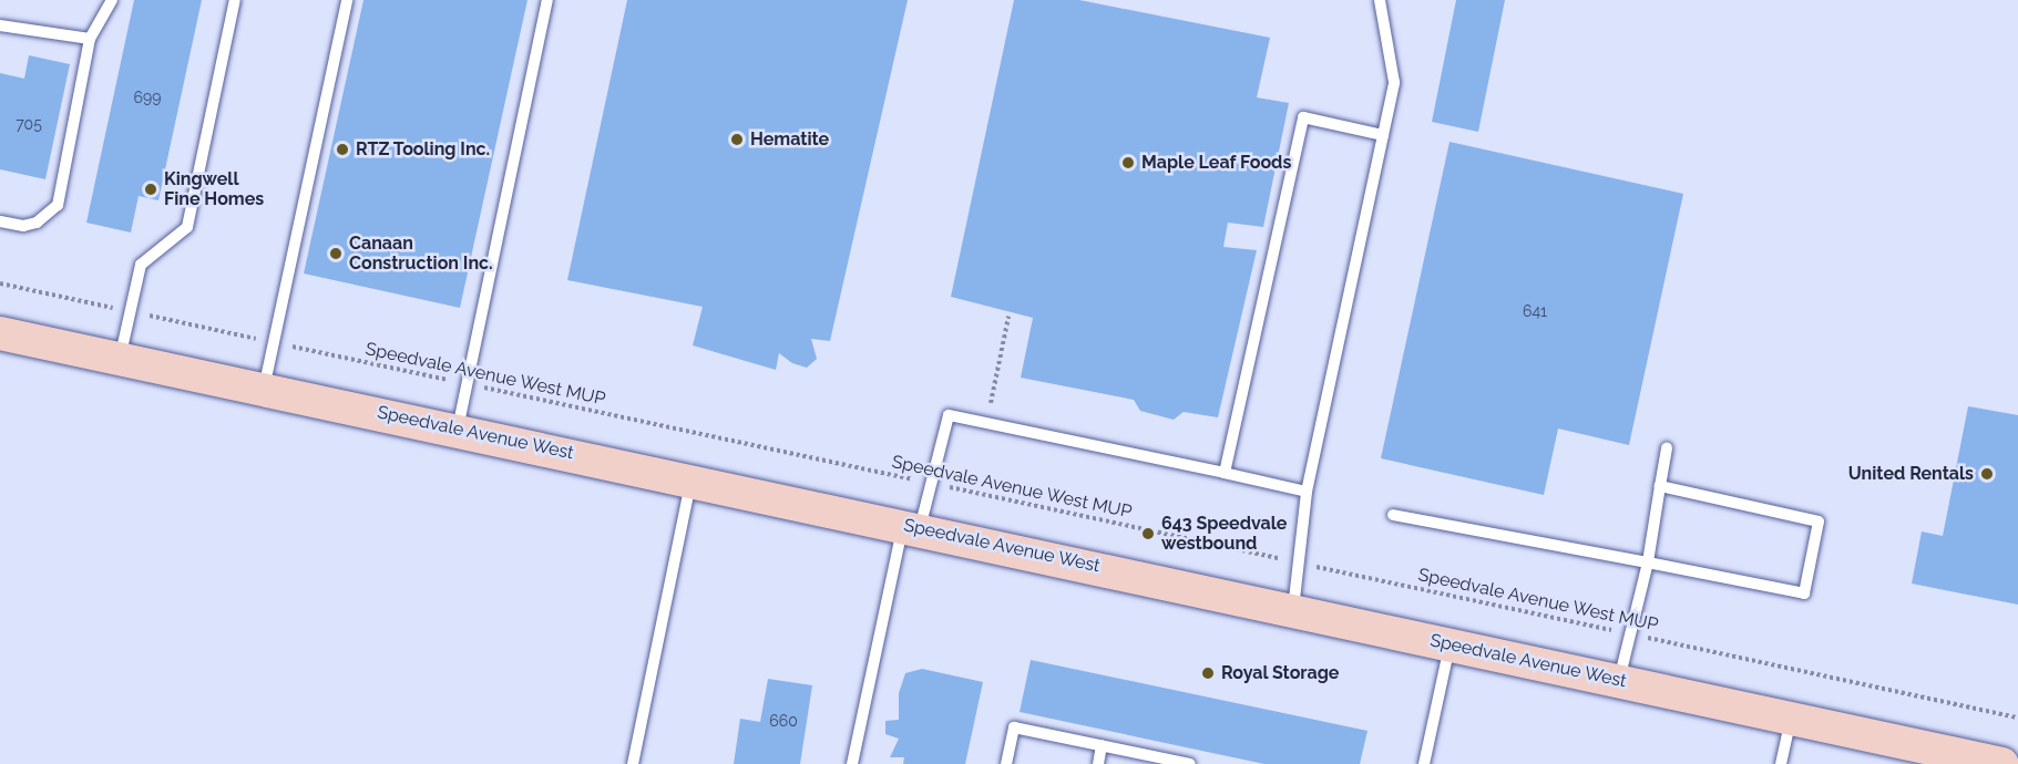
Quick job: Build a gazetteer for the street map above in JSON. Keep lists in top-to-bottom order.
{
  "streets": {
    "main road": ["Speedvale Avenue West"],
    "path": ["Speedvale Avenue West MUP"]
  },
  "places": [
    "Hematite",
    "RTZ Tooling Inc.",
    "Maple Leaf Foods",
    "Kingwell Fine Homes",
    "Canaan Construction Inc.",
    "United Rentals",
    "643 Speedvale westbound",
    "Royal Storage"
  ],
  "house_numbers": [
    "699",
    "705",
    "641",
    "660"
  ]
}
